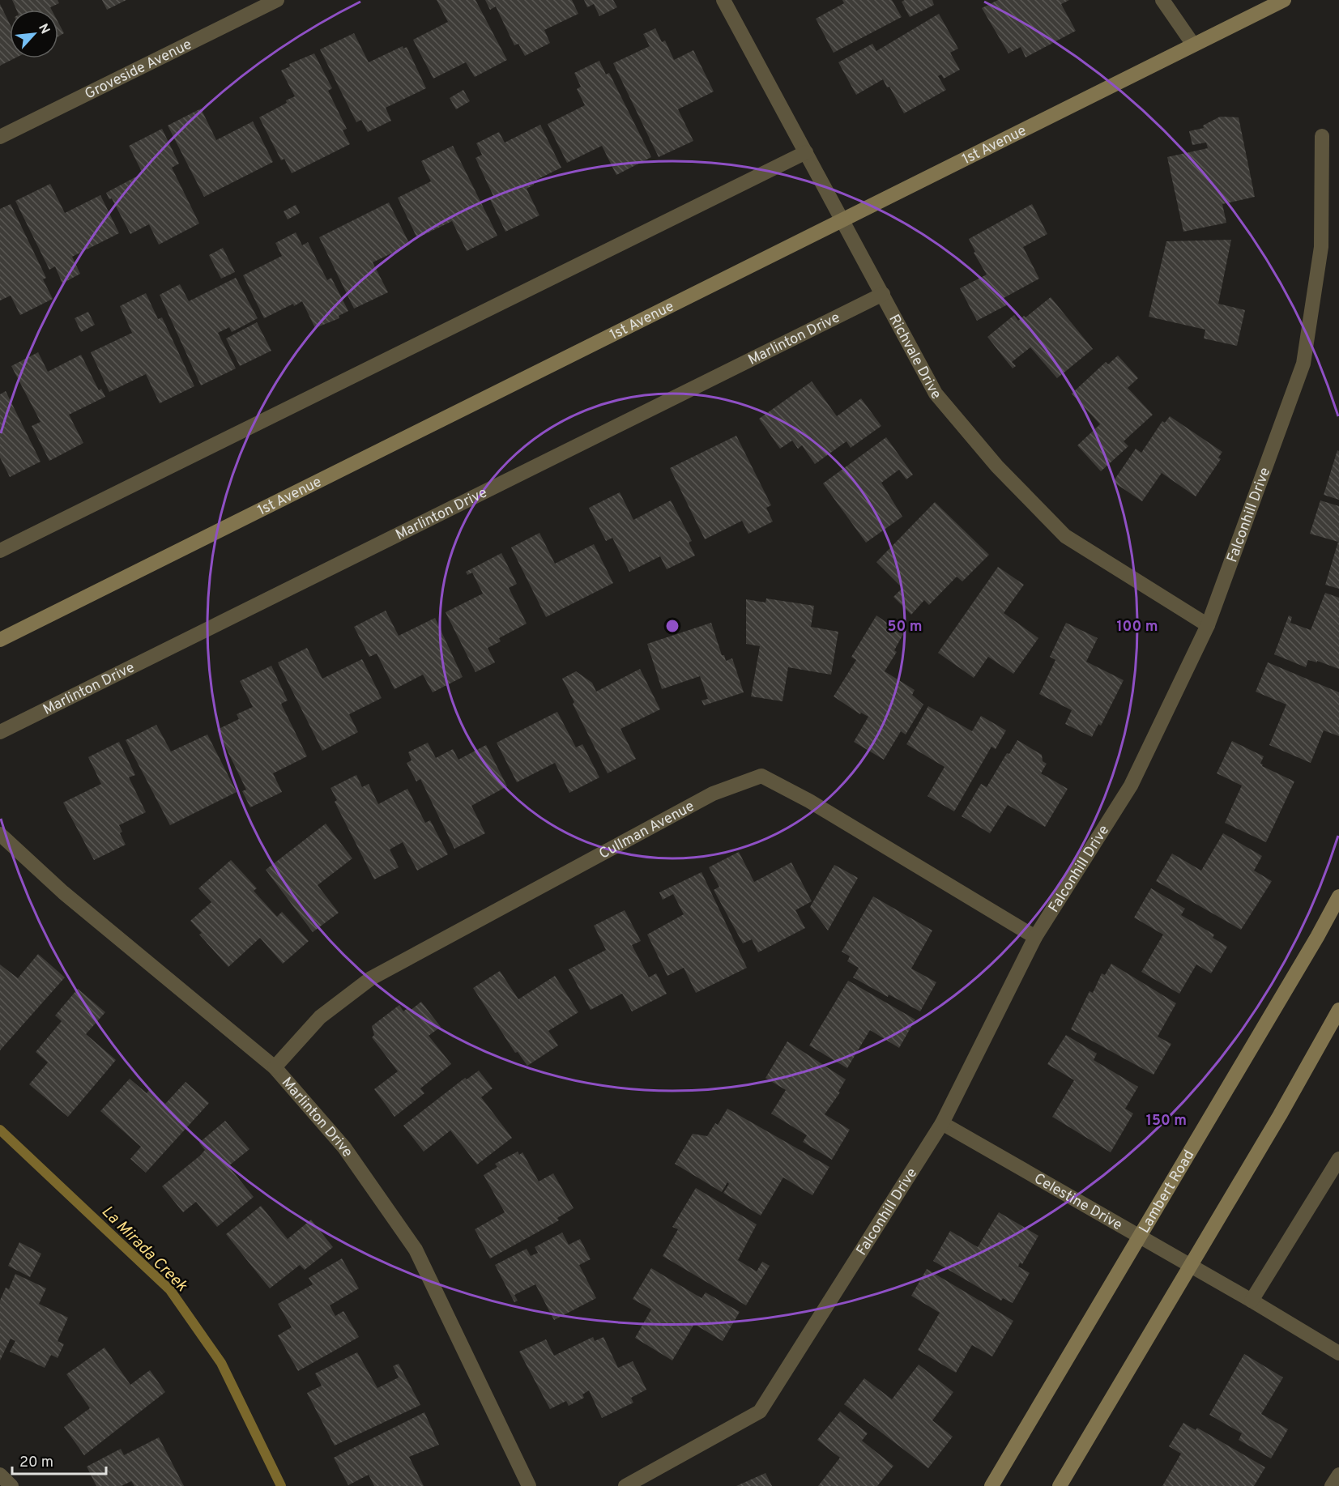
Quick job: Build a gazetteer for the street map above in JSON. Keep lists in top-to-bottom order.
{
  "streets": {
    "main road": ["1st Avenue", "Lambert Road"],
    "street": [
      "Groveside Avenue",
      "Marlinton Drive",
      "Richvale Drive",
      "Falconhill Drive",
      "Cullman Avenue",
      "Celestine Drive"
    ]
  },
  "crossings": [
    ["1st Avenue", "Richvale Drive"],
    ["Marlinton Drive", "Richvale Drive"],
    ["Marlinton Drive", "Cullman Avenue"],
    ["Richvale Drive", "Falconhill Drive"],
    ["Falconhill Drive", "Cullman Avenue"],
    ["Falconhill Drive", "Celestine Drive"],
    ["Lambert Road", "Celestine Drive"]
  ],
  "water": ["La Mirada Creek"],
  "scale_bar": "20 m",
  "north": "top right",
  "rings": ["50 m", "100 m", "150 m"]
}
